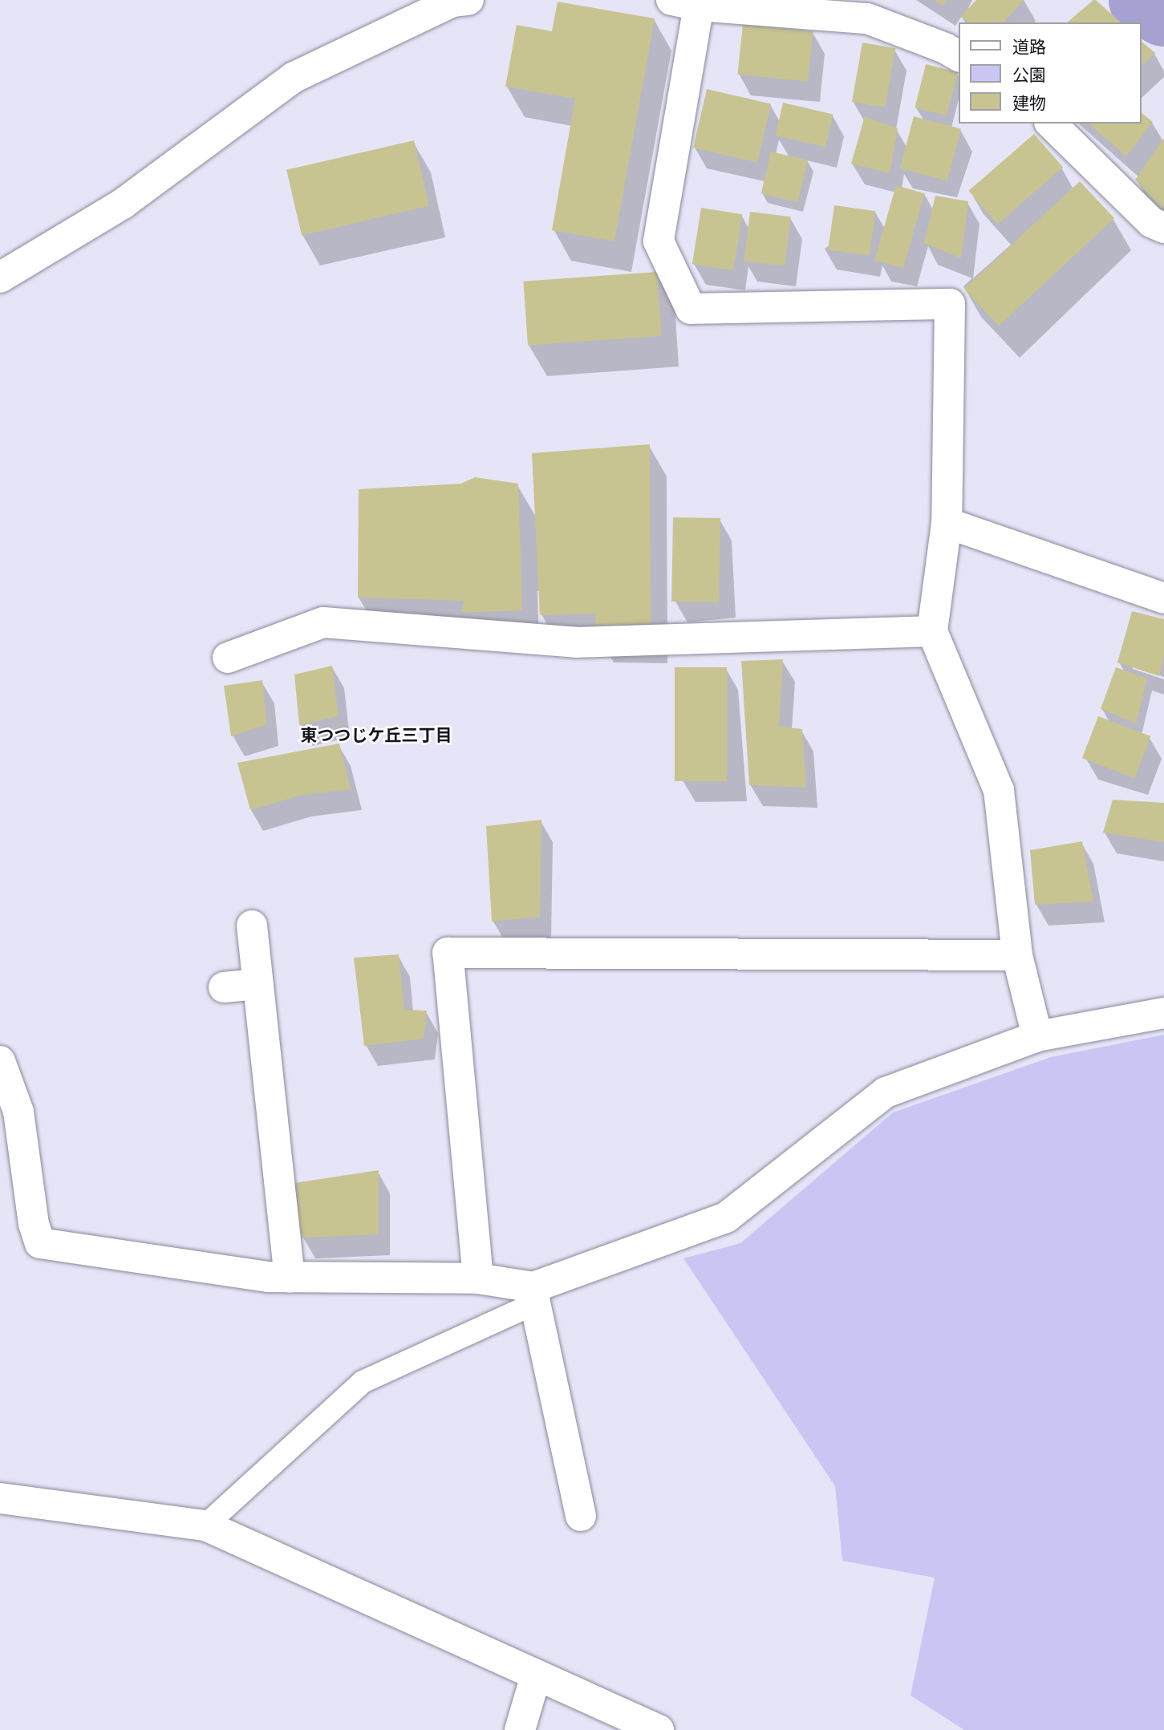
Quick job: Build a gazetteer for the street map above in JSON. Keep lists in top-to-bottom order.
{
  "districts": ["東つつじケ丘三丁目"],
  "legend": ["道路", "公園", "建物"]
}
